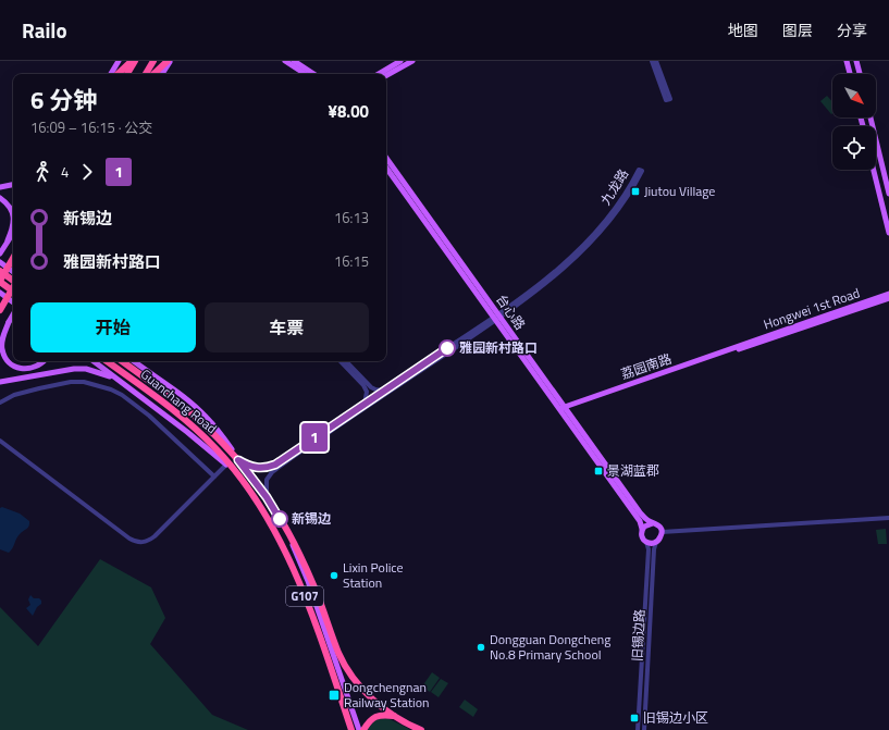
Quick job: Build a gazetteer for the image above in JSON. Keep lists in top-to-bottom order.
{
  "streets": {
    "highway": ["Guanchang Road", "G107"],
    "main road": ["Hongwei 1st Road", "台心路", "荔园南路"],
    "street": ["九龙路", "旧锡边路"]
  },
  "crossings": [
    ["九龙路", "台心路"],
    ["九龙路", "Guanchang Road"],
    ["Hongwei 1st Road", "荔园南路"],
    ["台心路", "荔园南路"],
    ["台心路", "旧锡边路"],
    ["Guanchang Road", "G107"]
  ],
  "places": {
    "transit": [
      "Jiutou Village",
      "景湖蓝郡",
      "Dongchengnan Railway Station",
      "旧锡边小区"
    ],
    "other": [
      "雅园新村路口",
      "新锡边",
      "Lixin Police Station",
      "Dongguan Dongcheng No.8 Primary School"
    ]
  },
  "lines": ["bus line 1"],
  "north": "bottom right",
  "page": {
    "header": "Railo",
    "nav": ["地图", "图层", "分享"],
    "on_map": "1",
    "heading": ["6 分钟", "16:09 – 16:15 · 公交", "¥8.00"],
    "legs": ["4", "1"],
    "list": [
      {
        "name": "新锡边",
        "value": "16:13"
      },
      {
        "name": "雅园新村路口",
        "value": "16:15"
      }
    ],
    "buttons": ["开始", "车票"]
  }
}
